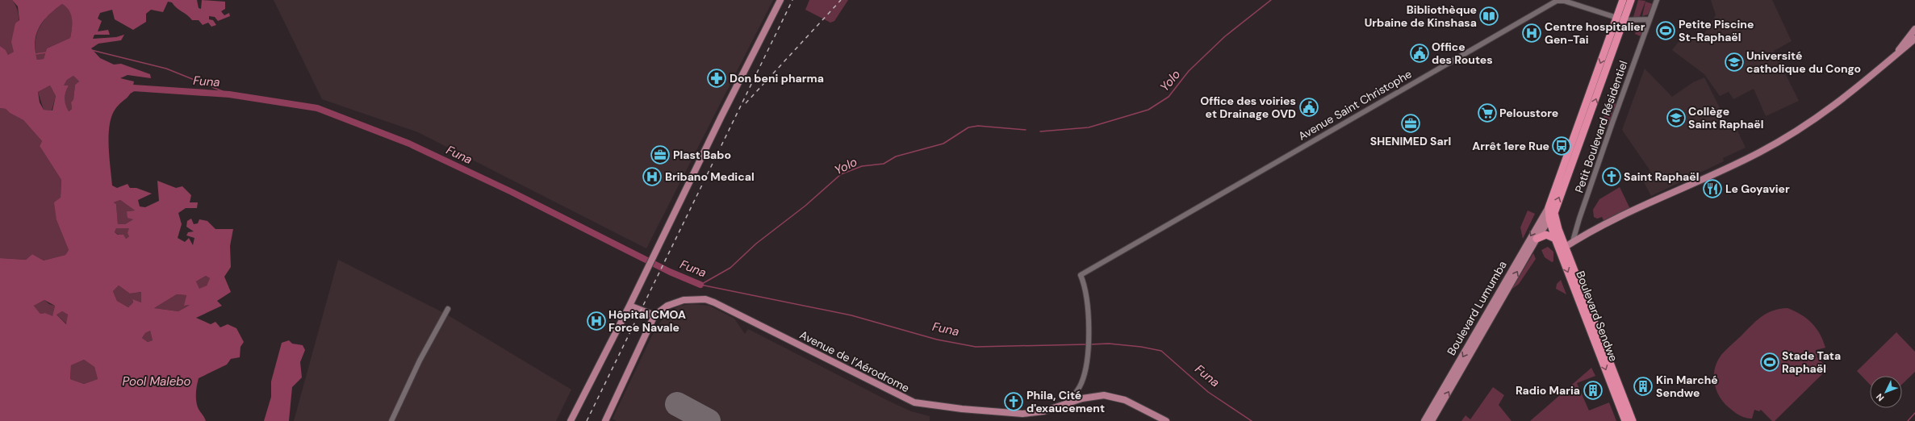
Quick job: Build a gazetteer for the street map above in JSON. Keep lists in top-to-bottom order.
{
  "streets": {
    "highway": ["Boulevard Lumumba", "Boulevard Sendwe"],
    "main road": ["Avenue de l’Aérodrome"],
    "street": ["Avenue Saint Christophe", "Petit Boulevard Résidentiel"]
  },
  "crossings": [
    ["Avenue Saint Christophe", "Petit Boulevard Résidentiel"],
    ["Avenue Saint Christophe", "Boulevard Lumumba"],
    ["Avenue Saint Christophe", "Avenue de l’Aérodrome"],
    ["Boulevard Lumumba", "Boulevard Sendwe"]
  ],
  "water": ["Yolo", "Funa", "Pool Malebo"],
  "places": {
    "library": ["Bibliothèque Urbaine de Kinshasa"],
    "sports": ["Petite Piscine St-Raphaël", "Stade Tata Raphaël"],
    "hospital": ["Centre hospitalier Gen-Tai", "Bribano Medical", "Hôpital CMOA Force Navale"],
    "public building": ["Office des Routes", "Office des voiries et Drainage OVD"],
    "school or university": ["Université catholique du Congo", "Collège Saint Raphaël"],
    "pharmacy": ["Don beni pharma"],
    "supermarket": ["Peloustore"],
    "office": ["SHENIMED Sarl", "Plast Babo"],
    "bus stop": ["Arrêt 1ere Rue"],
    "church": ["Saint Raphaël", "Phila, Cité d'exaucement"],
    "restaurant": ["Le Goyavier"],
    "building": ["Kin Marché Sendwe", "Radio Maria"]
  },
  "north": "bottom left"
}
